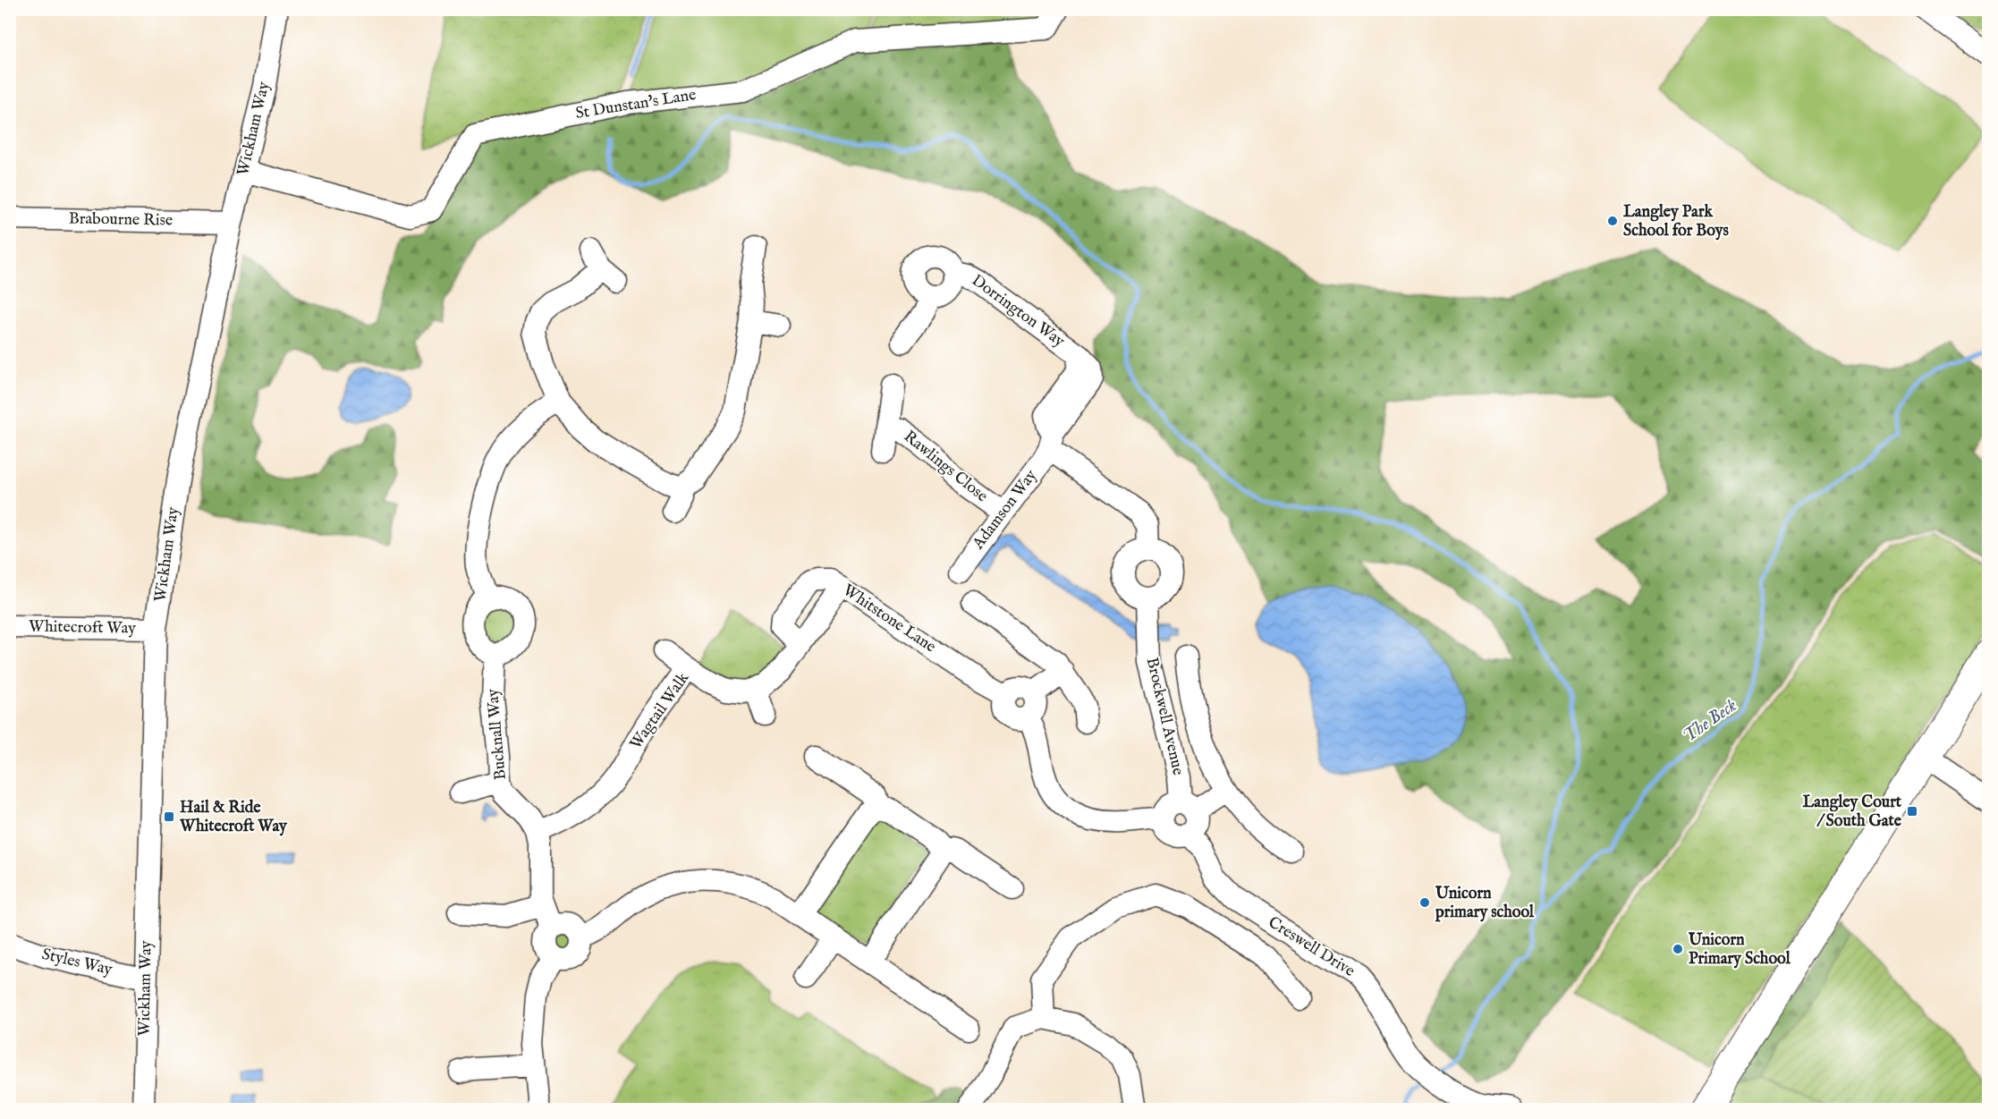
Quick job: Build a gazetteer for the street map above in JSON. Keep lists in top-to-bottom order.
{
  "streets": {
    "street": [
      "St Dunstan's Lane",
      "Wickham Way",
      "Brabourne Rise",
      "Dorrington Way",
      "Rawlings Close",
      "Adamson Way",
      "Whitstone Lane",
      "Whitecroft Way",
      "Wagtail Walk",
      "Brockwell Avenue",
      "Bucknall Way",
      "Creswell Drive",
      "Styles Way"
    ]
  },
  "crossings": [
    ["St Dunstan's Lane", "Wickham Way"],
    ["Wickham Way", "Brabourne Rise"],
    ["Wickham Way", "Whitecroft Way"],
    ["Wickham Way", "Styles Way"],
    ["Dorrington Way", "Adamson Way"],
    ["Rawlings Close", "Adamson Way"],
    ["Wagtail Walk", "Bucknall Way"],
    ["Brockwell Avenue", "Creswell Drive"]
  ],
  "water": ["The Beck"],
  "places": {
    "other": ["Langley Park School for Boys", "Unicorn primary school", "Unicorn Primary School"],
    "transit": ["Langley Court / South Gate", "Hail & Ride Whitecroft Way"]
  }
}
